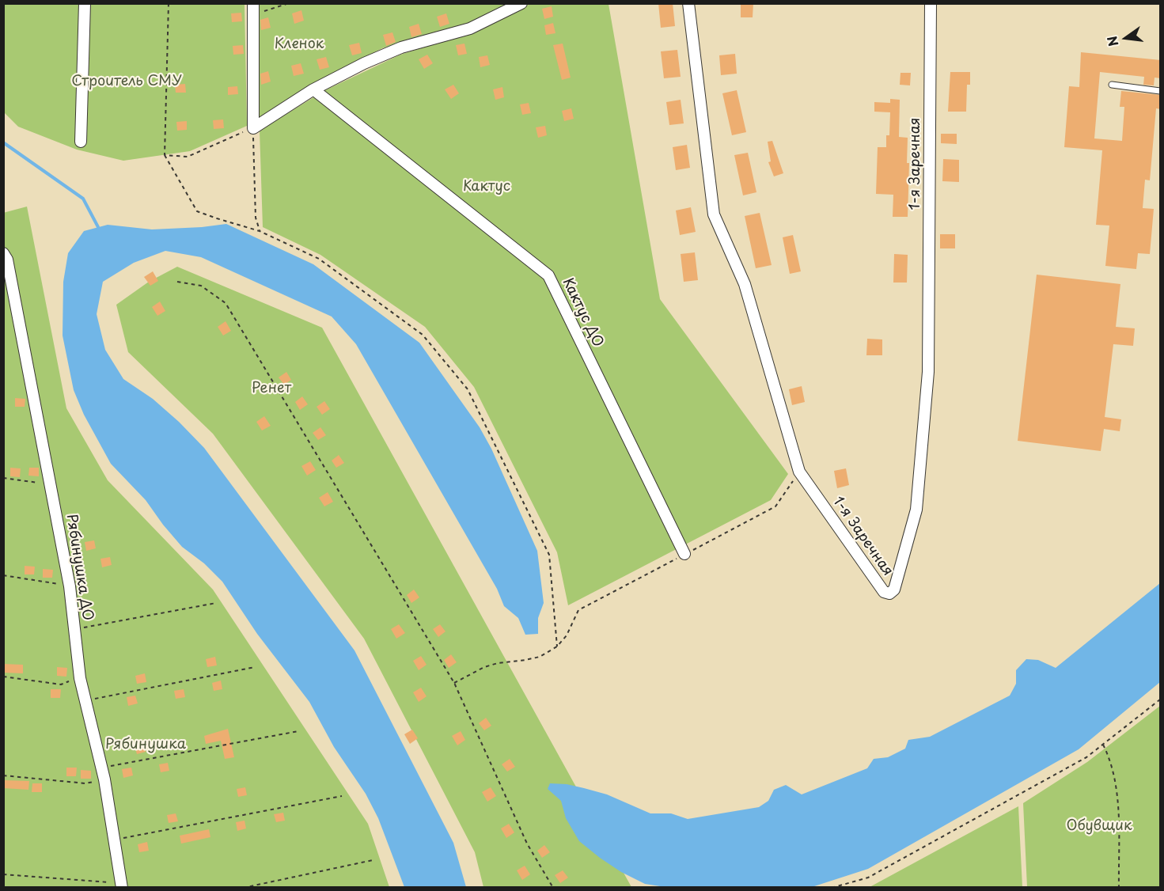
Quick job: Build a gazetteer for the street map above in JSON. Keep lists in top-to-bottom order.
{
  "streets": {
    "street": ["1-я Заречная", "Кактус ДО", "Рябинушка ДО"]
  },
  "parks": [
    "Кленок",
    "Строитель СМУ",
    "Кактус",
    "Ренет",
    "Рябинушка",
    "Обувщик"
  ],
  "north": "left"
}
